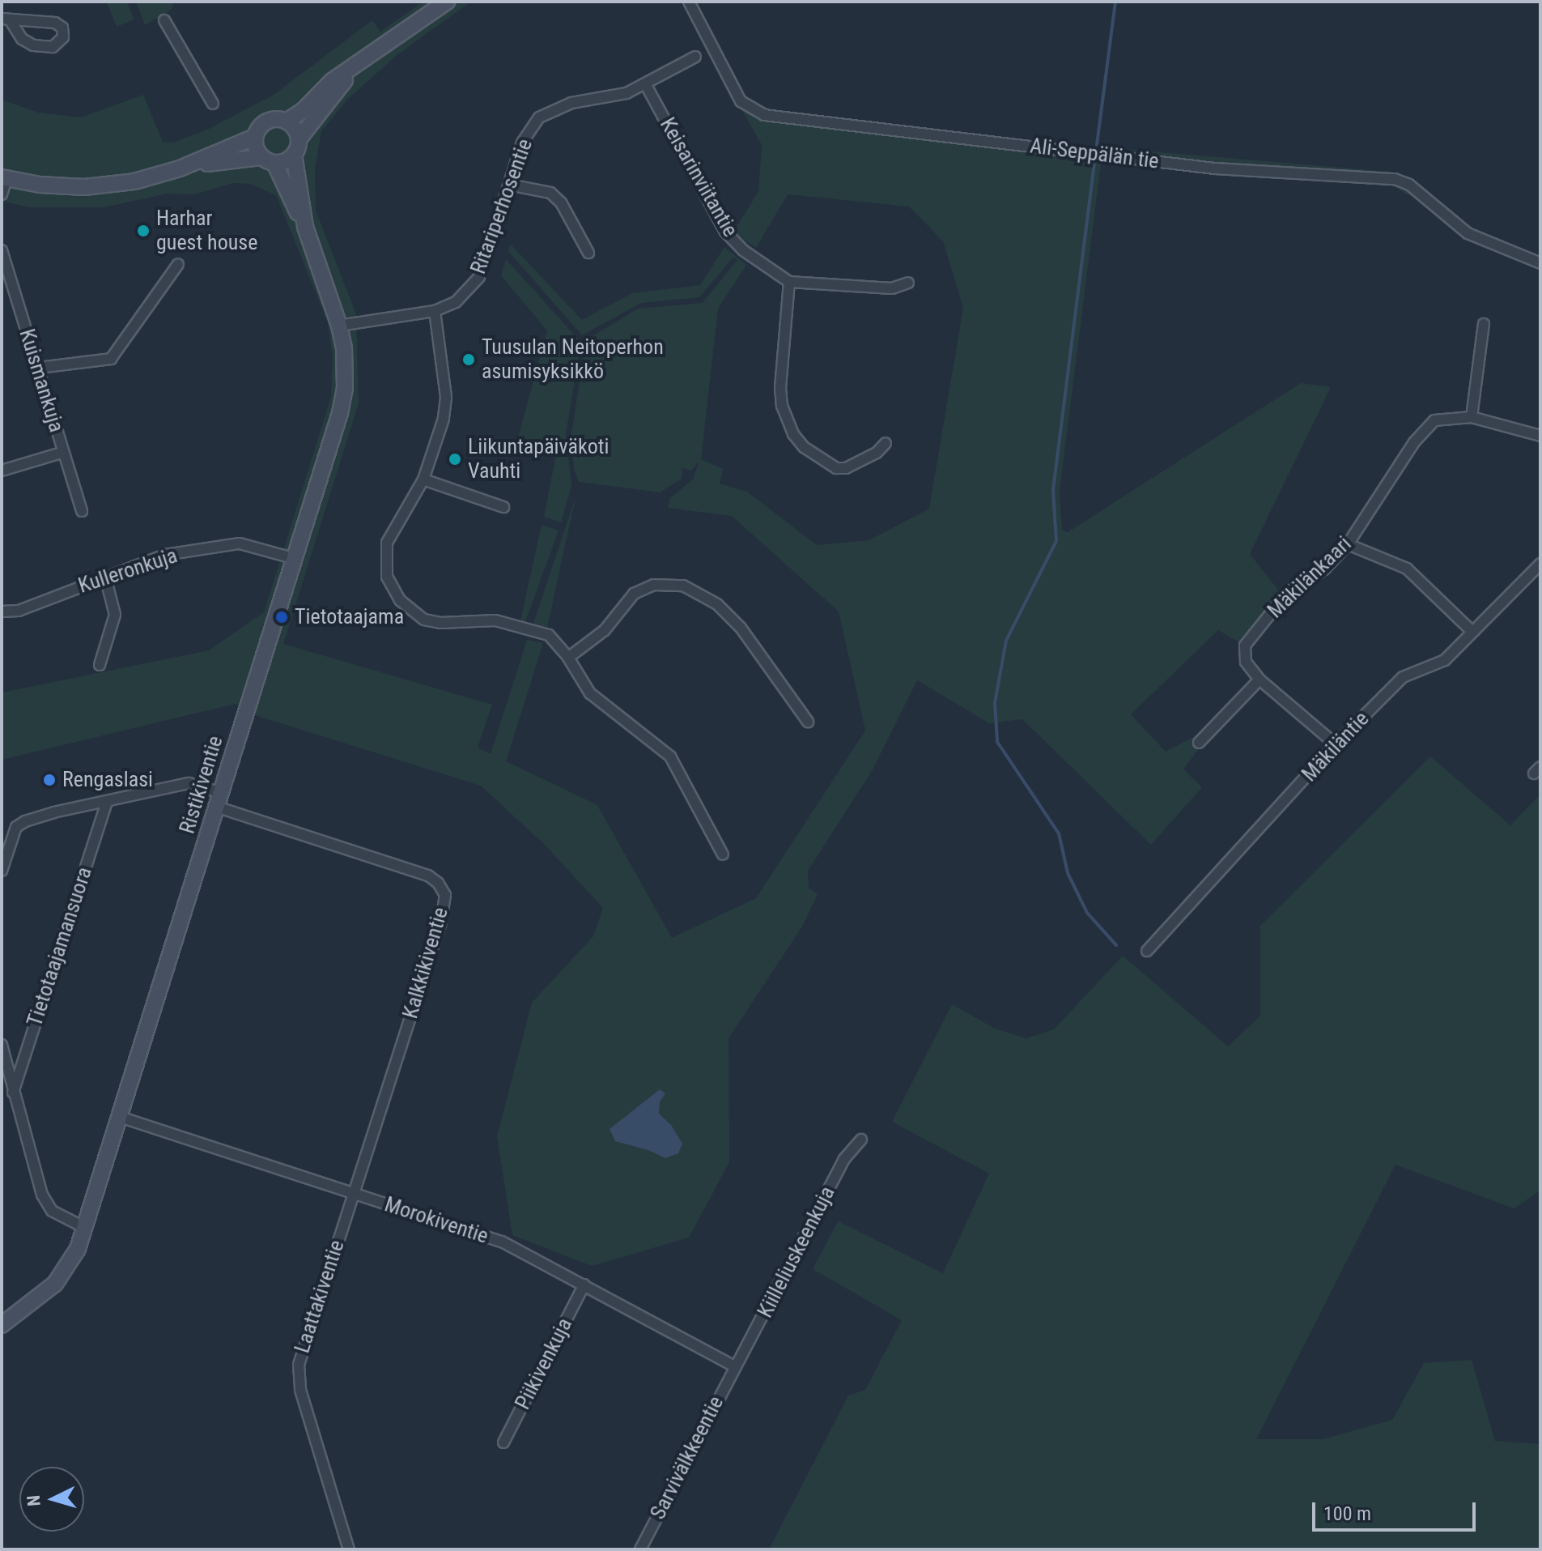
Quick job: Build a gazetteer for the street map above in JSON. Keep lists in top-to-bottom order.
{
  "streets": {
    "street": [
      "Ali-Seppälän tie",
      "Keisarinviitantie",
      "Ritariperhosentie",
      "Kuismankuja",
      "Kulleronkuja",
      "Mäkilänkaari",
      "Mäkiläntie",
      "Ristikiventie",
      "Tietotaajamansuora",
      "Kalkkikiventie",
      "Morokiventie",
      "Kiilleliuskeenkuja",
      "Laattakiventie",
      "Piikivenkuja",
      "Sarvivälkkeentie"
    ]
  },
  "crossings": [
    ["Keisarinviitantie", "Ritariperhosentie"],
    ["Ritariperhosentie", "Ristikiventie"],
    ["Kulleronkuja", "Ristikiventie"],
    ["Mäkilänkaari", "Mäkiläntie"],
    ["Ristikiventie", "Kalkkikiventie"],
    ["Ristikiventie", "Morokiventie"],
    ["Kalkkikiventie", "Morokiventie"],
    ["Kalkkikiventie", "Laattakiventie"],
    ["Morokiventie", "Kiilleliuskeenkuja"],
    ["Morokiventie", "Laattakiventie"],
    ["Morokiventie", "Piikivenkuja"],
    ["Morokiventie", "Sarvivälkkeentie"],
    ["Kiilleliuskeenkuja", "Sarvivälkkeentie"]
  ],
  "places": [
    "Harhar guest house",
    "Tuusulan Neitoperhon asumisyksikkö",
    "Liikuntapäiväkoti Vauhti",
    "Tietotaajama",
    "Rengaslasi"
  ],
  "scale_bar": "100 m",
  "north": "left"
}
